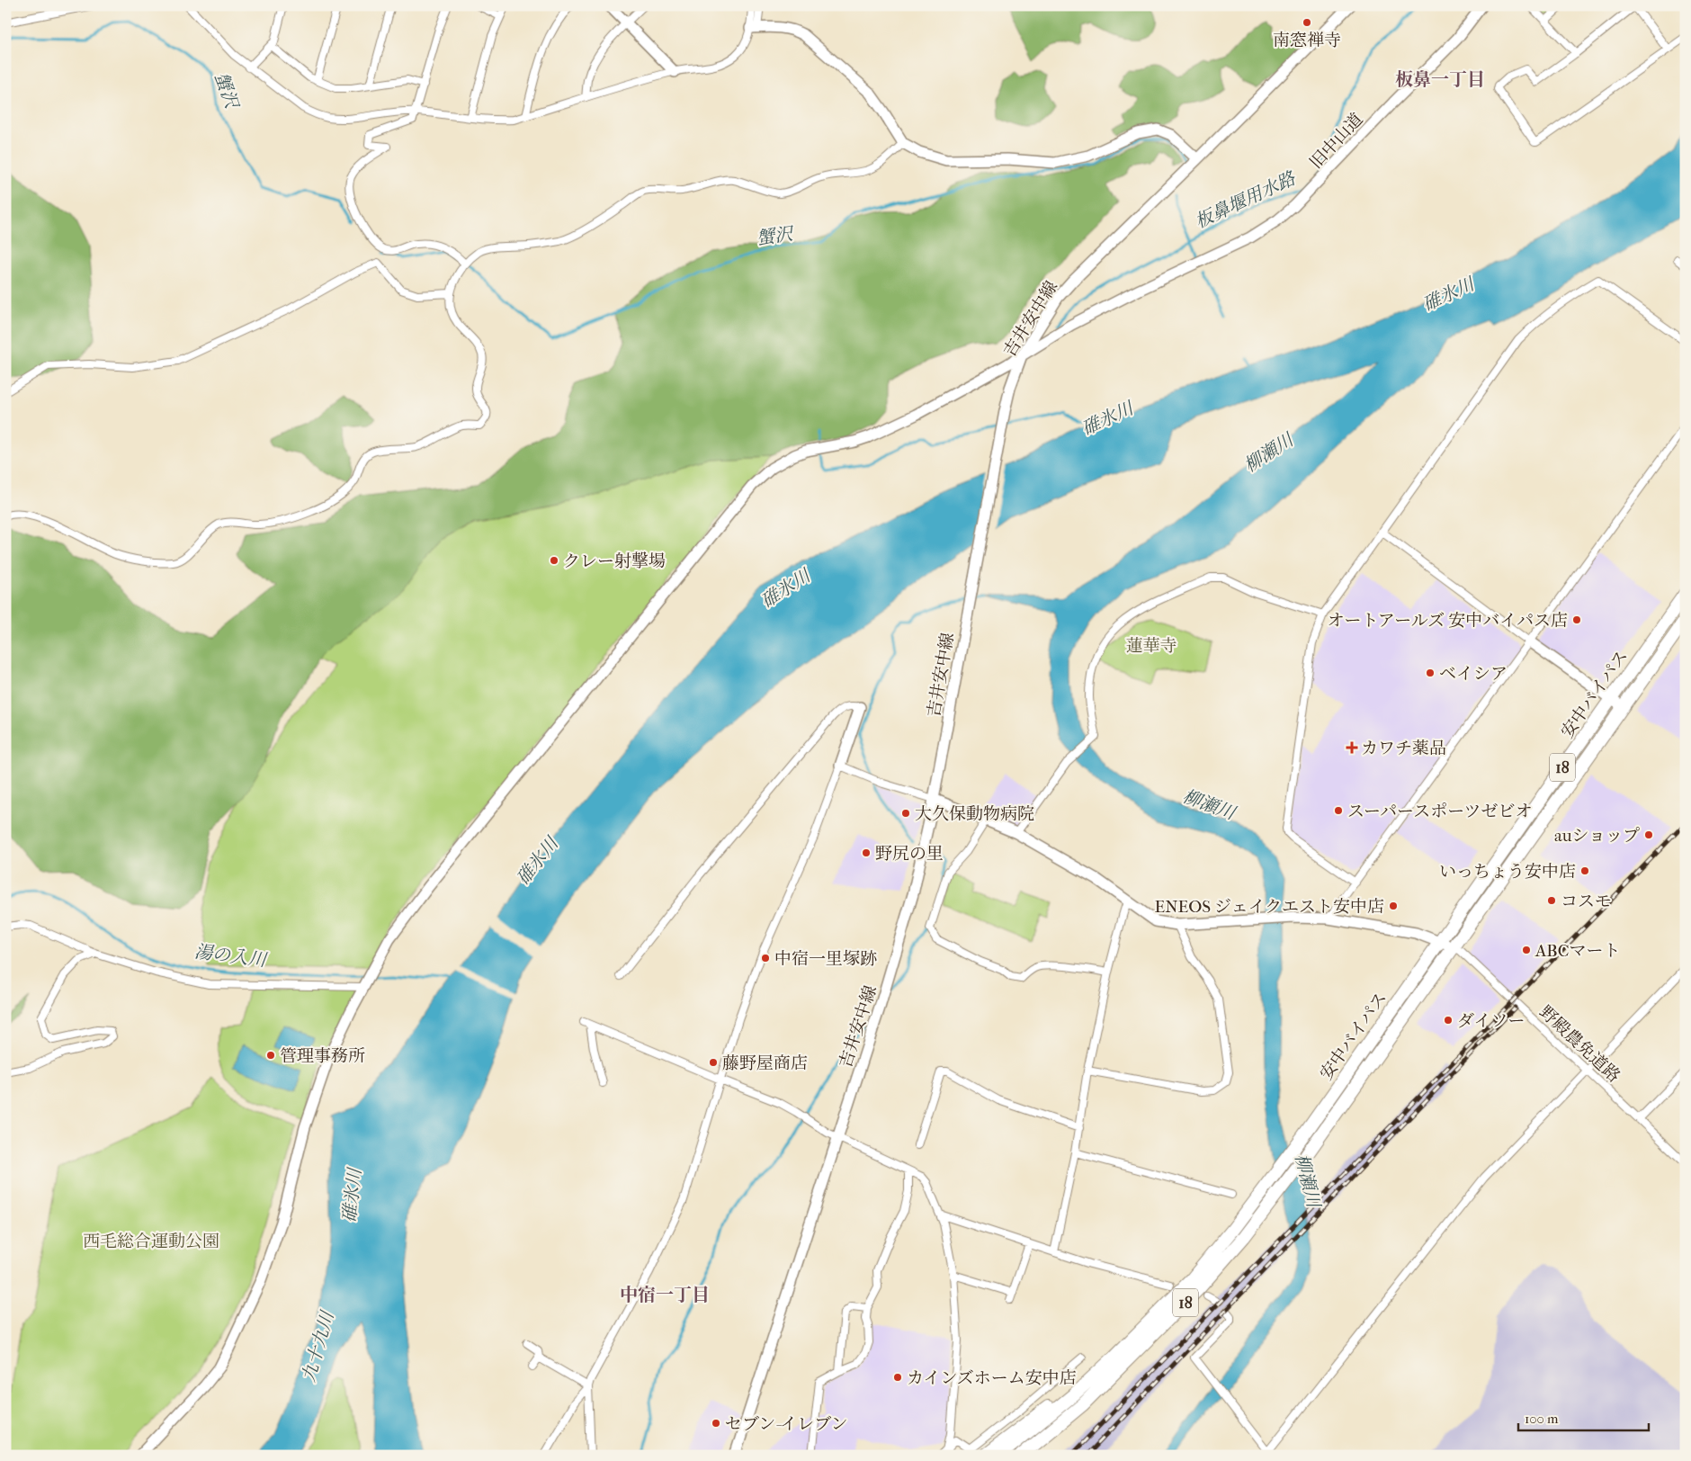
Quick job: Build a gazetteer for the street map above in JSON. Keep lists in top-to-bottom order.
{
  "streets": {
    "highway": ["安中バイパス", "18"],
    "street": ["旧中山道", "吉井安中線", "野殿農免道路"]
  },
  "crossings": [
    ["旧中山道", "吉井安中線"],
    ["安中バイパス", "野殿農免道路"]
  ],
  "districts": ["板鼻一丁目", "中宿一丁目"],
  "water": [
    "蟹沢",
    "板鼻堰用水路",
    "碓氷川",
    "柳瀬川",
    "湯の入川",
    "九十九川"
  ],
  "parks": ["蓮華寺", "西毛総合運動公園"],
  "places": {
    "other": [
      "南窓禅寺",
      "クレー射撃場",
      "オートアールズ 安中バイパス店",
      "ベイシア",
      "スーパースポーツゼビオ",
      "大久保動物病院",
      "auショップ",
      "野尻の里",
      "いっちょう安中店",
      "コスモ",
      "ENEOS ジェイクエスト安中店",
      "ABCマート",
      "中宿一里塚跡",
      "ダイソー",
      "管理事務所",
      "藤野屋商店",
      "カインズホーム安中店",
      "セブン-イレブン"
    ],
    "health": ["カワチ薬品"]
  },
  "scale_bar": "100 m"
}
